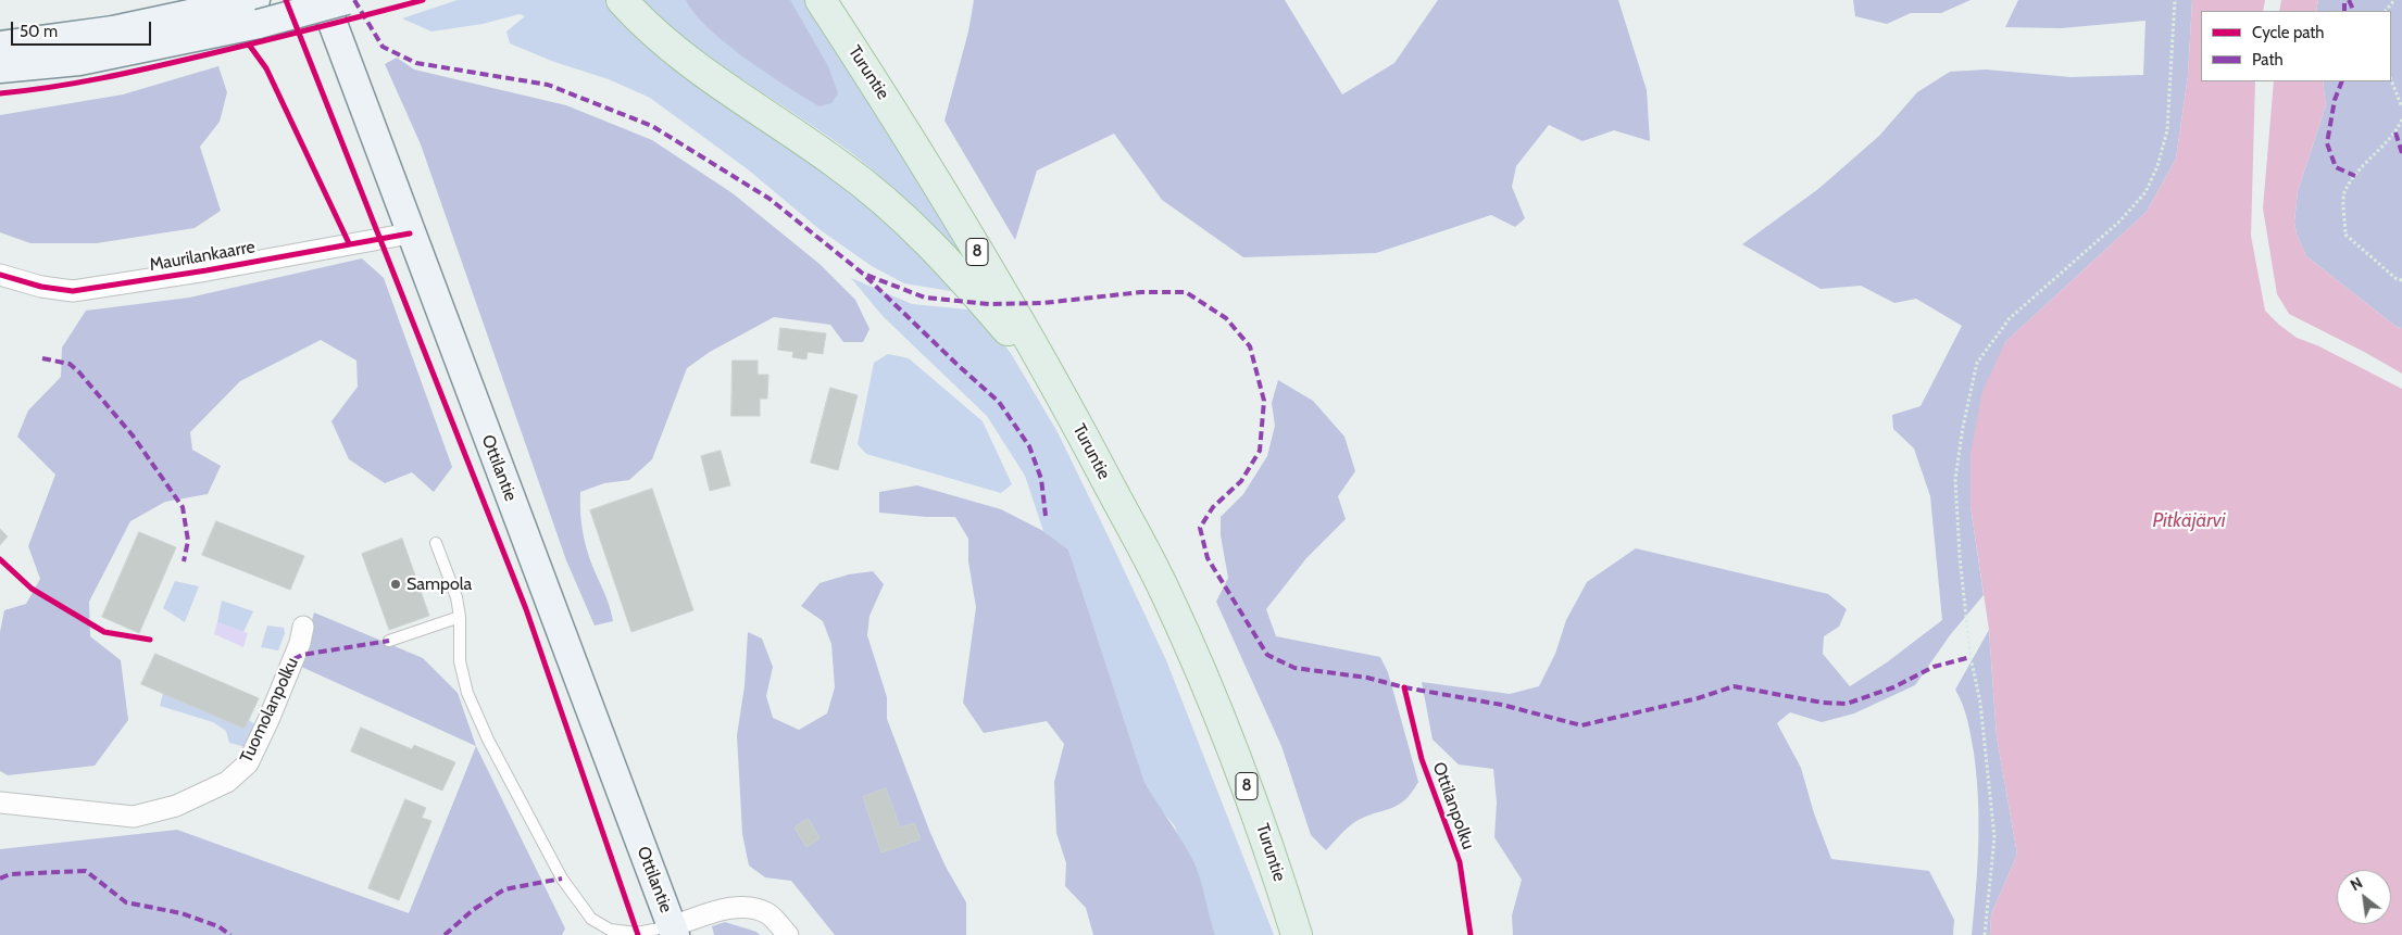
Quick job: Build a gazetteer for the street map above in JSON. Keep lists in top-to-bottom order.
{
  "streets": {
    "highway": ["Turuntie", "8"],
    "main road": ["Ottilantie"],
    "street": ["Maurilankaarre", "Tuomolanpolku"],
    "cycle path": ["Ottilanpolku"]
  },
  "crossings": [
    ["Maurilankaarre", "Ottilantie"]
  ],
  "water": ["Pitkäjärvi"],
  "places": ["Sampola"],
  "legend": ["Cycle path", "Path"],
  "scale_bar": "50 m",
  "north": "top left"
}
